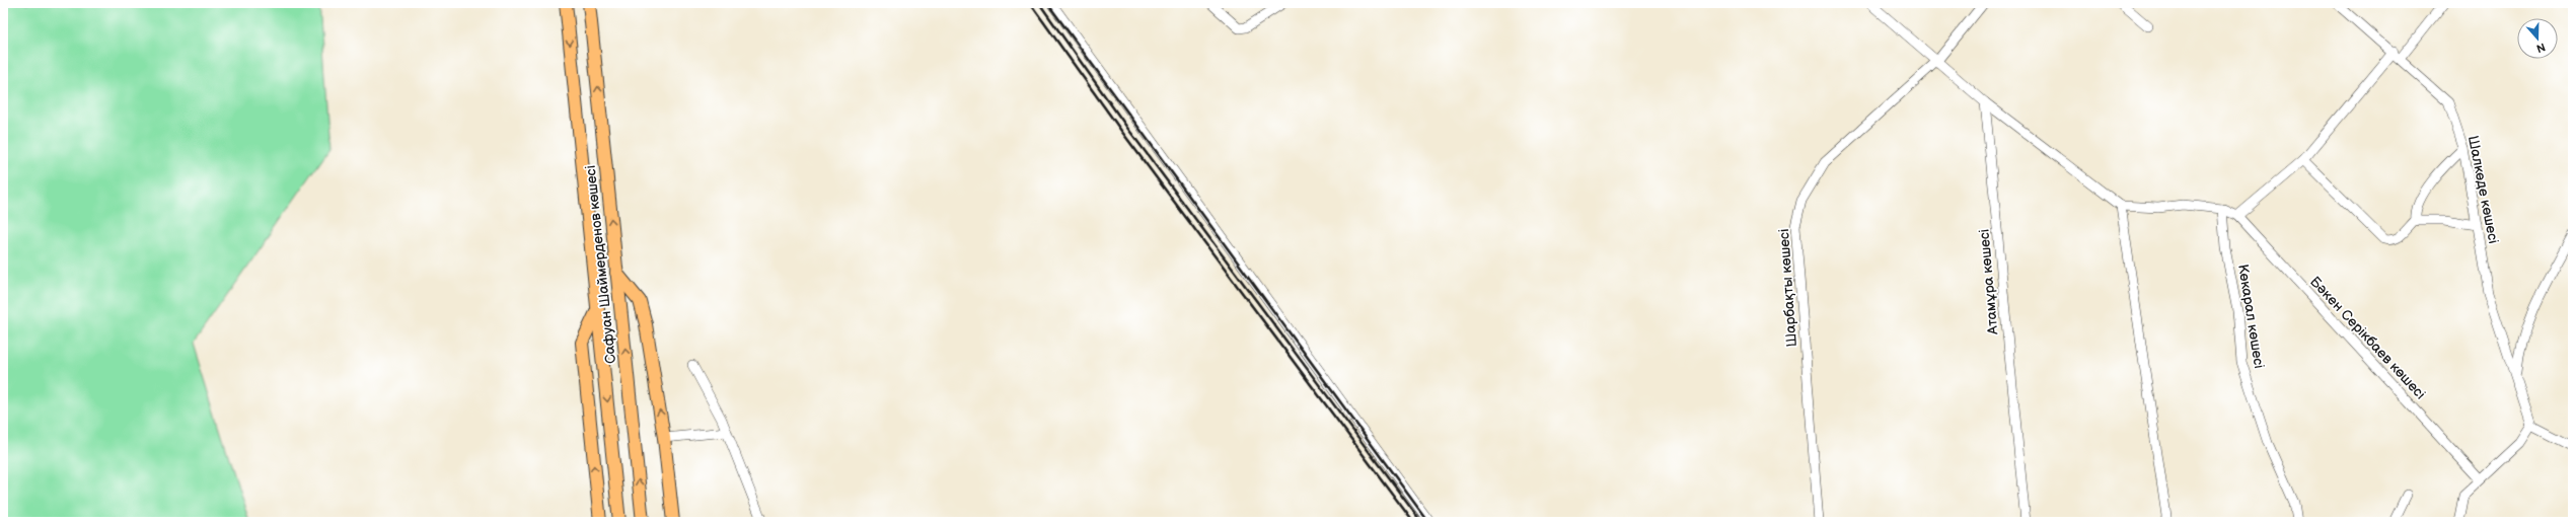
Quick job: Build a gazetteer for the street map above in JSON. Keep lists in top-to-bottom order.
{
  "streets": {
    "main road": ["Сафуан Шаймерденов көшесі"],
    "street": [
      "Шалкөде көшесі",
      "Атамұра көшесі",
      "Шарбақты көшесі",
      "Көкарал көшесі",
      "Бәкен Серікбаев көшесі"
    ]
  },
  "north": "bottom"
}
